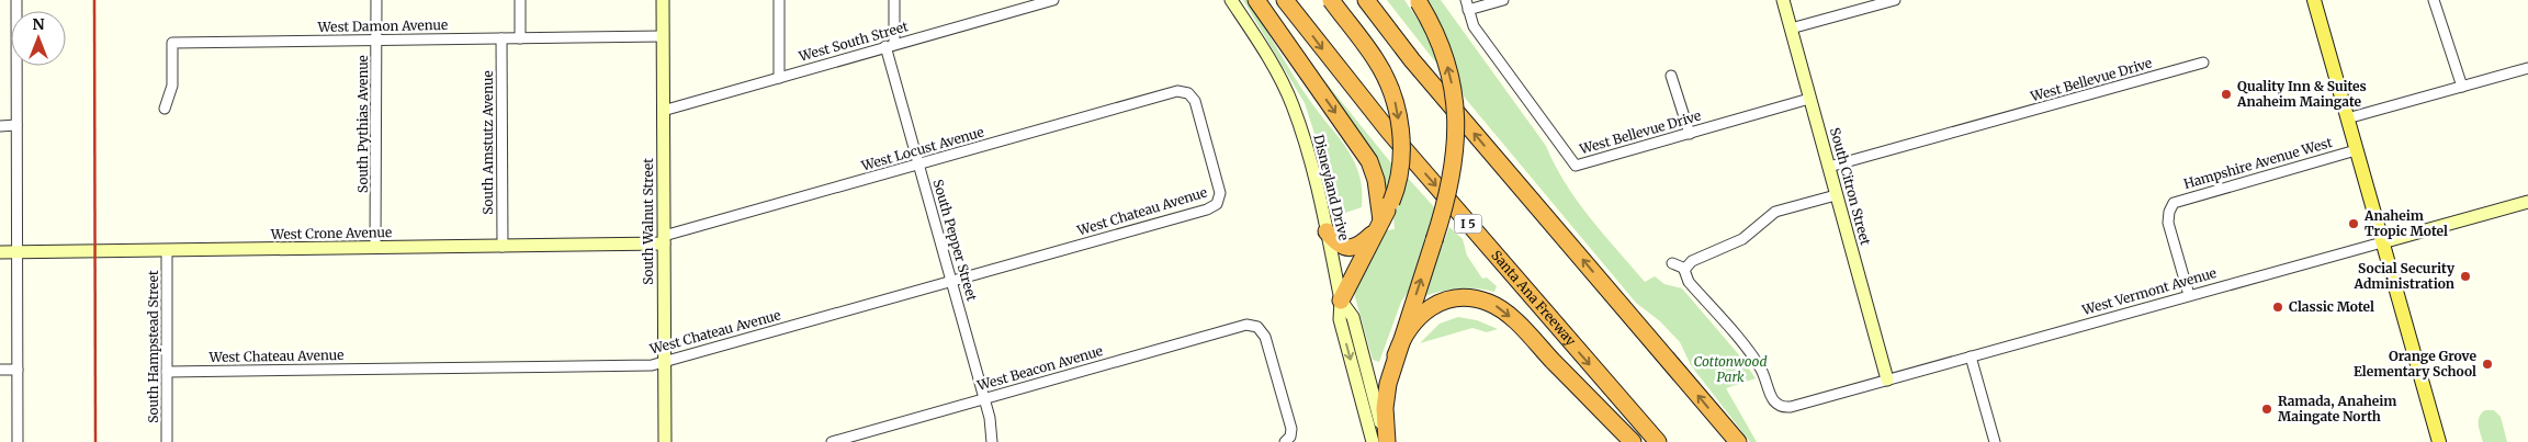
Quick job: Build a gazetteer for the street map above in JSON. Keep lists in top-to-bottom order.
{
  "streets": {
    "highway": ["I 5", "Santa Ana Freeway"],
    "street": [
      "West Damon Avenue",
      "West South Street",
      "West Bellevue Drive",
      "South Pythias Avenue",
      "South Amstutz Avenue",
      "West Locust Avenue",
      "Hampshire Avenue West",
      "South Citron Street",
      "Disneyland Drive",
      "West Chateau Avenue",
      "South Walnut Street",
      "West Crone Avenue",
      "South Pepper Street",
      "West Vermont Avenue",
      "South Hampstead Street",
      "West Beacon Avenue"
    ]
  },
  "crossings": [
    ["West Damon Avenue", "South Pythias Avenue"],
    ["West Damon Avenue", "South Amstutz Avenue"],
    ["West Damon Avenue", "South Walnut Street"],
    ["West South Street", "South Walnut Street"],
    ["West South Street", "South Pepper Street"],
    ["West Bellevue Drive", "South Citron Street"],
    ["South Pythias Avenue", "West Crone Avenue"],
    ["South Amstutz Avenue", "West Crone Avenue"],
    ["West Locust Avenue", "West Chateau Avenue"],
    ["West Locust Avenue", "South Walnut Street"],
    ["West Locust Avenue", "West Crone Avenue"],
    ["West Locust Avenue", "South Pepper Street"],
    ["Hampshire Avenue West", "West Vermont Avenue"],
    ["South Citron Street", "West Vermont Avenue"],
    ["West Chateau Avenue", "South Walnut Street"],
    ["West Chateau Avenue", "South Pepper Street"],
    ["West Chateau Avenue", "South Hampstead Street"],
    ["South Walnut Street", "West Crone Avenue"],
    ["West Crone Avenue", "South Hampstead Street"],
    ["South Pepper Street", "West Beacon Avenue"]
  ],
  "parks": ["Cottonwood Park"],
  "places": [
    "Quality Inn & Suites Anaheim Maingate",
    "Anaheim Tropic Motel",
    "Social Security Administration",
    "Classic Motel",
    "Orange Grove Elementary School",
    "Ramada, Anaheim Maingate North"
  ],
  "north": "top"
}
